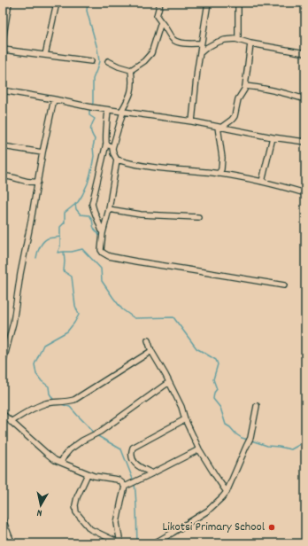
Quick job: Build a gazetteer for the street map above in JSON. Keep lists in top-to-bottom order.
{
  "places": ["Likotsi Primary School"],
  "north": "bottom"
}
